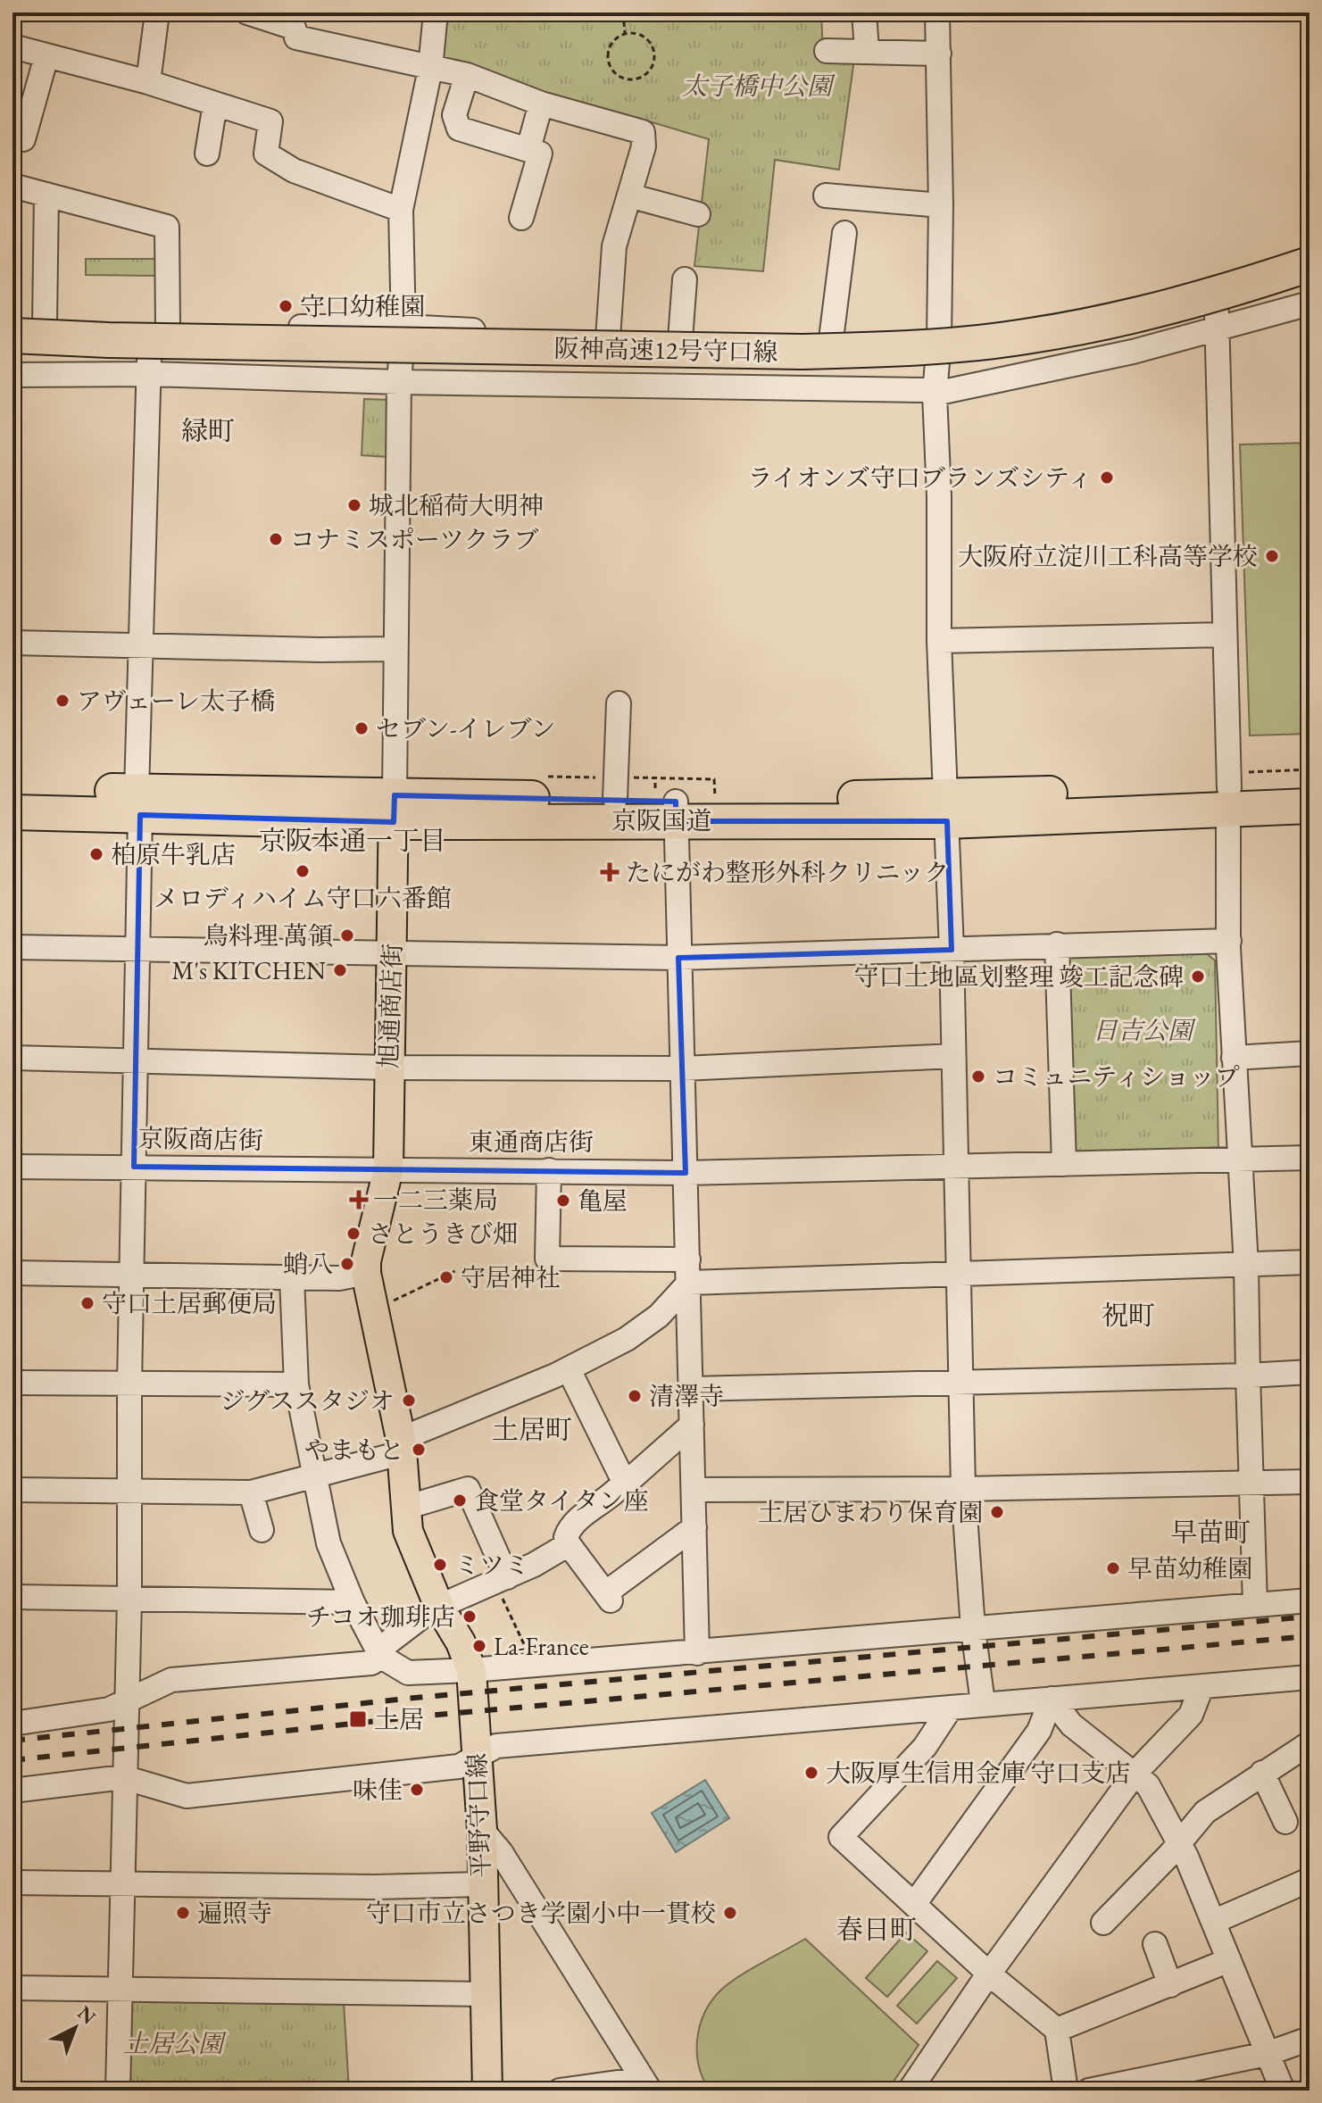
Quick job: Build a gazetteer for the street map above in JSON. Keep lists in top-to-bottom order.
{
  "streets": {
    "highway": ["阪神高速12号守口線", "京阪国道"],
    "main road": ["旭通商店街", "平野守口線"],
    "street": ["京阪商店街", "東通商店街"]
  },
  "crossings": [
    ["京阪国道", "旭通商店街"],
    ["旭通商店街", "京阪商店街"],
    ["旭通商店街", "東通商店街"],
    ["旭通商店街", "平野守口線"],
    ["京阪商店街", "東通商店街"]
  ],
  "districts": [
    "緑町",
    "京阪本通一丁目",
    "祝町",
    "土居町",
    "早苗町",
    "春日町"
  ],
  "parks": ["太子橋中公園", "日吉公園", "土居公園"],
  "places": {
    "other": [
      "守口幼稚園",
      "ライオンズ守口ブランズシティ",
      "城北稲荷大明神",
      "コナミスポーツクラブ",
      "大阪府立淀川工科高等学校",
      "アヴェーレ太子橋",
      "セブン-イレブン",
      "柏原牛乳店",
      "メロディハイム守口六番館",
      "鳥料理 萬領",
      "M's KITCHEN",
      "守口土地區划整理 竣工記念碑",
      "コミュニティショップ",
      "亀屋",
      "さとうきび畑",
      "蛸八",
      "守居神社",
      "守口土居郵便局",
      "清澤寺",
      "ジグススタジオ",
      "やまもと",
      "食堂タイタン座",
      "土居ひまわり保育園",
      "ミツミ",
      "早苗幼稚園",
      "チコオ珈琲店",
      "La-France",
      "大阪厚生信用金庫 守口支店",
      "味佳",
      "遍照寺",
      "守口市立さつき学園小中一貫校"
    ],
    "health": ["たにがわ整形外科クリニック", "一二三薬局"],
    "transit": ["土居"]
  },
  "north": "top right"
}
